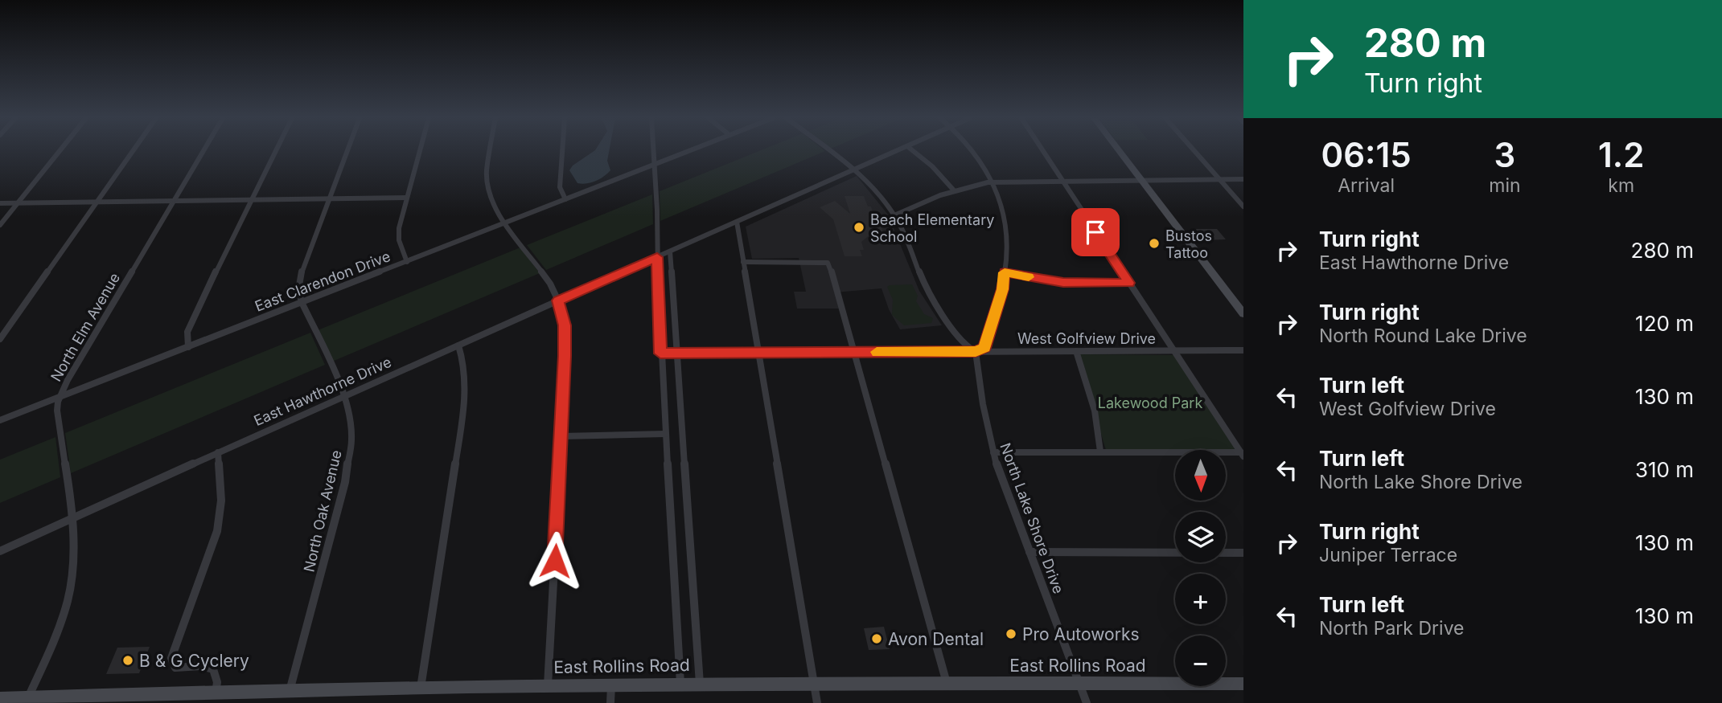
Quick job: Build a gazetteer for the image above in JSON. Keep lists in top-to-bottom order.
{
  "streets": {
    "main road": ["East Rollins Road"],
    "street": [
      "East Clarendon Drive",
      "North Elm Avenue",
      "West Golfview Drive",
      "East Hawthorne Drive",
      "North Oak Avenue",
      "North Lake Shore Drive"
    ]
  },
  "crossings": [
    ["East Clarendon Drive", "North Elm Avenue"],
    ["East Clarendon Drive", "North Oak Avenue"],
    ["North Elm Avenue", "East Hawthorne Drive"],
    ["North Elm Avenue", "East Rollins Road"],
    ["West Golfview Drive", "North Lake Shore Drive"],
    ["East Hawthorne Drive", "North Oak Avenue"],
    ["North Oak Avenue", "East Rollins Road"],
    ["North Lake Shore Drive", "East Rollins Road"]
  ],
  "parks": ["Lakewood Park"],
  "places": [
    "Beach Elementary School",
    "Bustos Tattoo",
    "Pro Autoworks",
    "Avon Dental",
    "B & G Cyclery"
  ],
  "north": "bottom",
  "page": {
    "turn": ["280 m", "Turn right"],
    "eta": [
      "06:15",
      "Arrival",
      "3",
      "min",
      "1.2",
      "km"
    ],
    "list": [
      {
        "name": "Turn right",
        "note": "East Hawthorne Drive",
        "value": "280 m"
      },
      {
        "name": "Turn right",
        "note": "North Round Lake Drive",
        "value": "120 m"
      },
      {
        "name": "Turn left",
        "note": "West Golfview Drive",
        "value": "130 m"
      },
      {
        "name": "Turn left",
        "note": "North Lake Shore Drive",
        "value": "310 m"
      },
      {
        "name": "Turn right",
        "note": "Juniper Terrace",
        "value": "130 m"
      },
      {
        "name": "Turn left",
        "note": "North Park Drive",
        "value": "130 m"
      }
    ],
    "map_buttons": ["+", "−"]
  }
}
